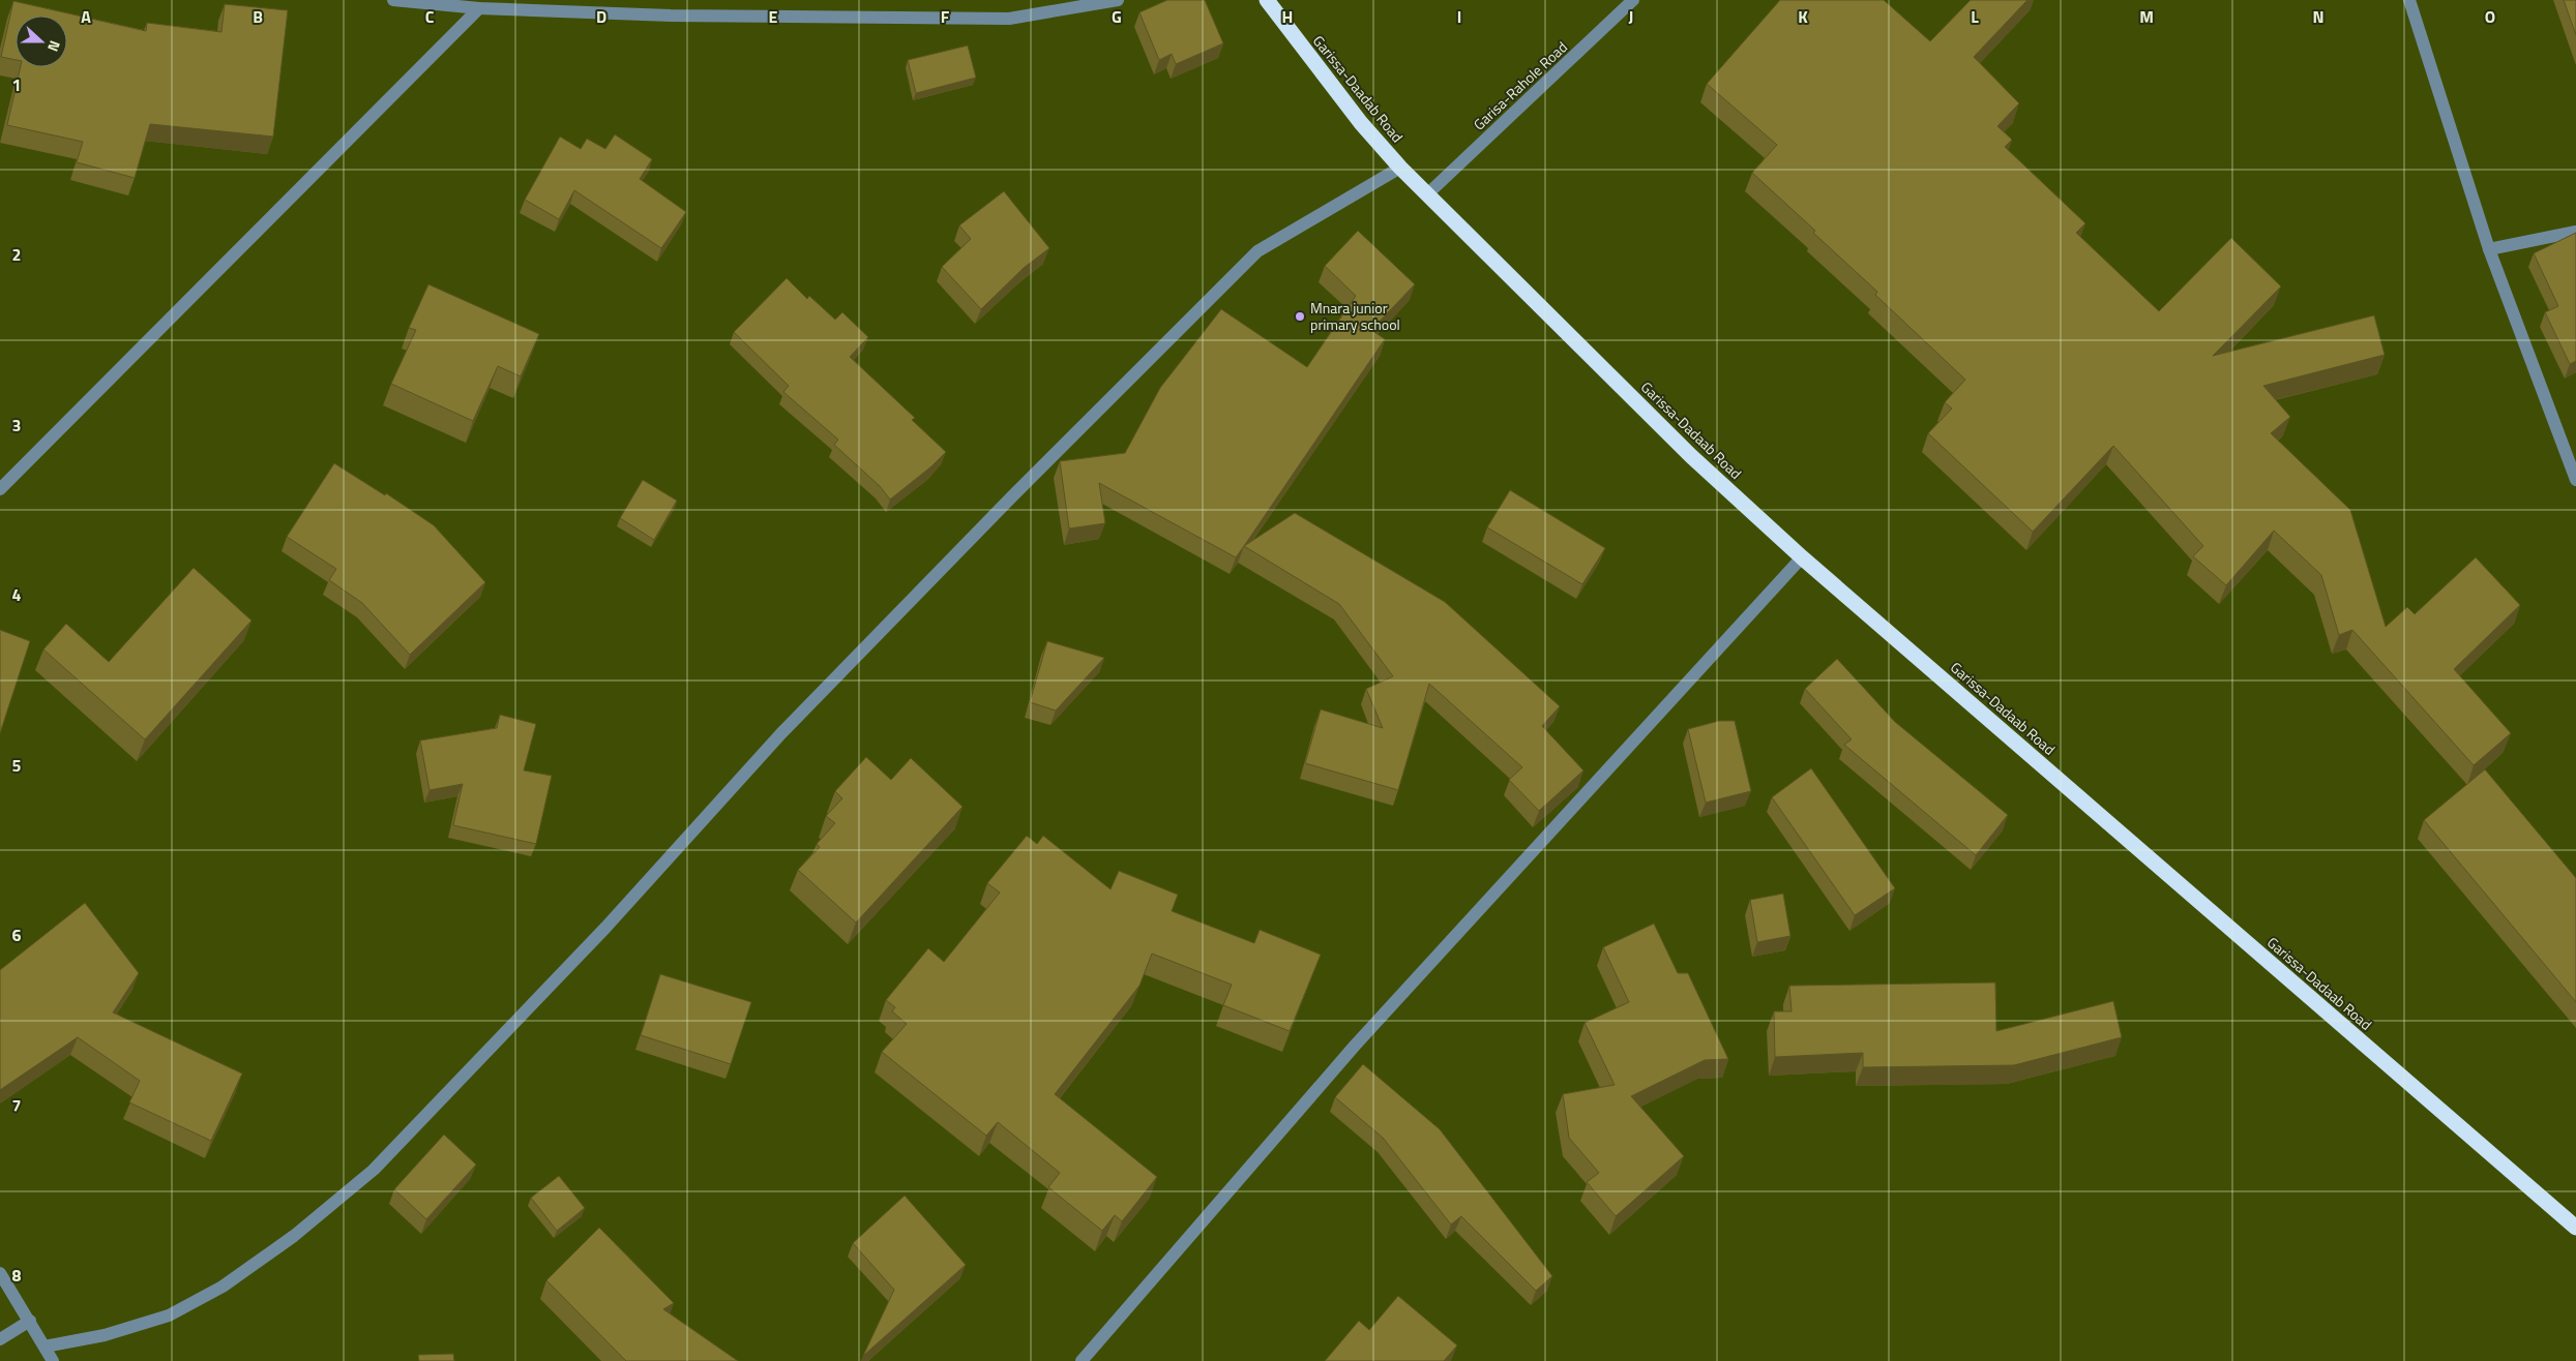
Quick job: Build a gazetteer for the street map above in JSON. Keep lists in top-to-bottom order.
{
  "streets": {
    "highway": ["Garissa-Daadab Road", "Garissa-Dadaab Road"],
    "street": ["Garisa-Rahole Road"]
  },
  "crossings": [
    ["Garisa-Rahole Road", "Garissa-Daadab Road"],
    ["Garisa-Rahole Road", "Garissa-Dadaab Road"],
    ["Garissa-Daadab Road", "Garissa-Dadaab Road"]
  ],
  "places": ["Mnara junior primary school"],
  "north": "right",
  "grid": {
    "columns": [
      "A",
      "B",
      "C",
      "D",
      "E",
      "F",
      "G",
      "H",
      "I",
      "J",
      "K",
      "L",
      "M",
      "N",
      "O"
    ],
    "rows": [
      "1",
      "2",
      "3",
      "4",
      "5",
      "6",
      "7",
      "8"
    ]
  }
}
